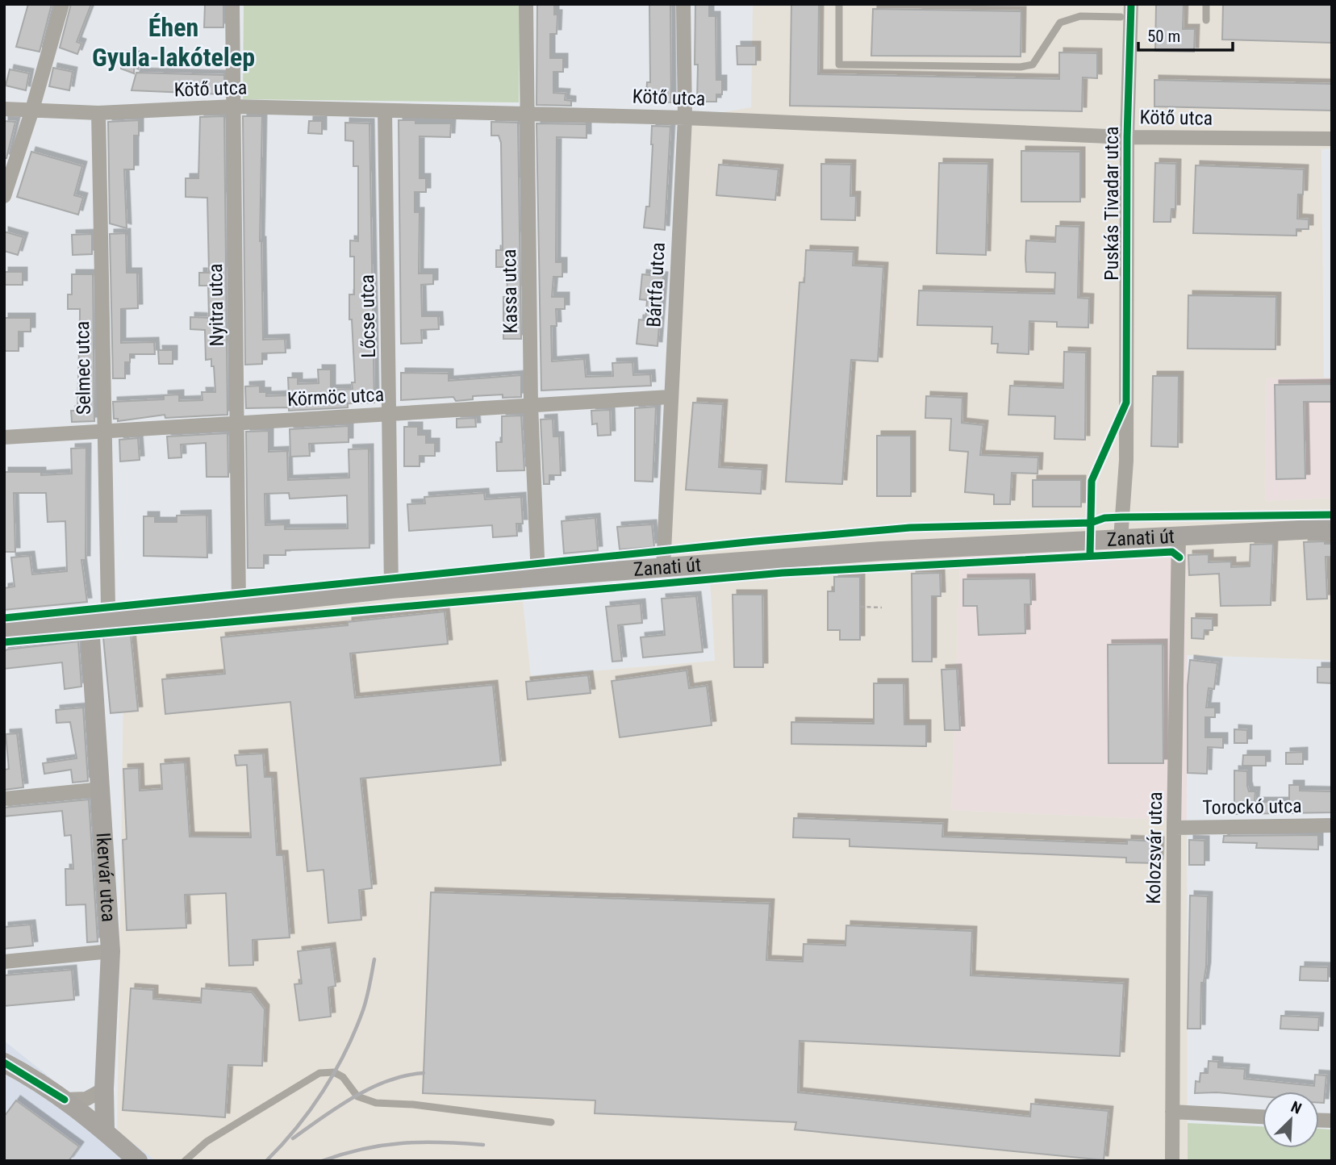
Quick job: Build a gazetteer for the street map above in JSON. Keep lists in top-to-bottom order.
{
  "streets": {
    "street": [
      "Kötő utca",
      "Puskás Tivadar utca",
      "Bártfa utca",
      "Kassa utca",
      "Nyitra utca",
      "Lőcse utca",
      "Selmec utca",
      "Körmöc utca",
      "Zanati út",
      "Torockó utca",
      "Kolozsvár utca",
      "Ikervár utca"
    ]
  },
  "crossings": [
    ["Kötő utca", "Puskás Tivadar utca"],
    ["Kötő utca", "Bártfa utca"],
    ["Kötő utca", "Kassa utca"],
    ["Kötő utca", "Nyitra utca"],
    ["Kötő utca", "Lőcse utca"],
    ["Kötő utca", "Selmec utca"],
    ["Puskás Tivadar utca", "Zanati út"],
    ["Bártfa utca", "Körmöc utca"],
    ["Bártfa utca", "Zanati út"],
    ["Kassa utca", "Körmöc utca"],
    ["Kassa utca", "Zanati út"],
    ["Nyitra utca", "Körmöc utca"],
    ["Nyitra utca", "Zanati út"],
    ["Lőcse utca", "Körmöc utca"],
    ["Lőcse utca", "Zanati út"],
    ["Selmec utca", "Körmöc utca"],
    ["Selmec utca", "Zanati út"],
    ["Zanati út", "Kolozsvár utca"],
    ["Zanati út", "Ikervár utca"],
    ["Torockó utca", "Kolozsvár utca"]
  ],
  "districts": ["Éhen Gyula-lakótelep"],
  "scale_bar": "50 m",
  "north": "top right"
}
